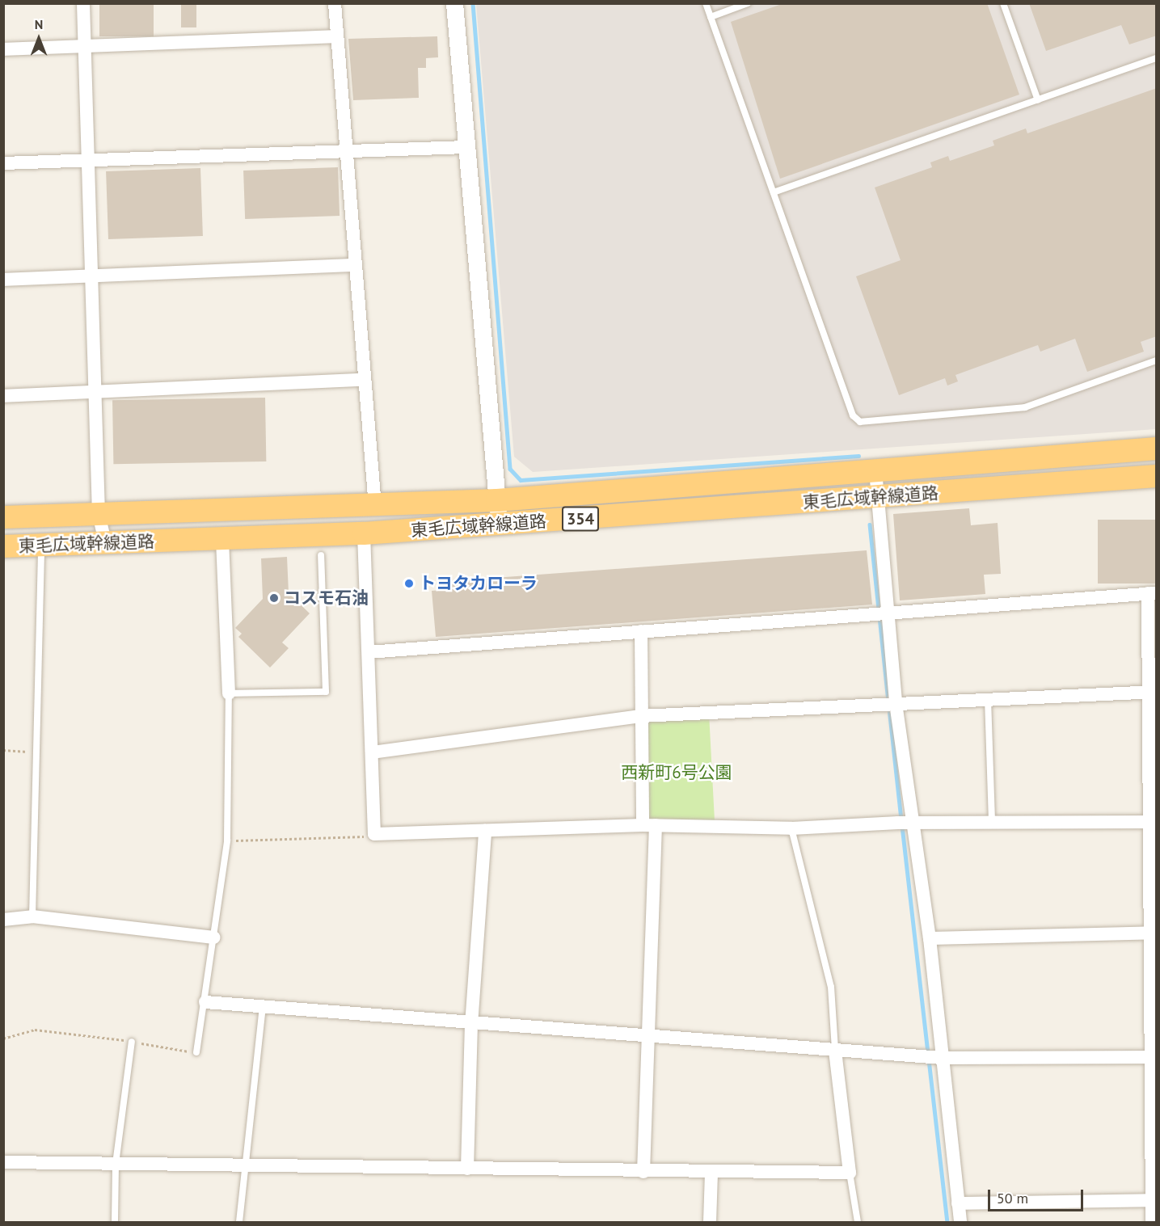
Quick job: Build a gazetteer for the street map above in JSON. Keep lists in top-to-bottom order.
{
  "streets": {
    "highway": ["東毛広域幹線道路", "354"]
  },
  "parks": ["西新町6号公園"],
  "places": ["トヨタカローラ", "コスモ石油"],
  "scale_bar": "50 m",
  "north": "top"
}
